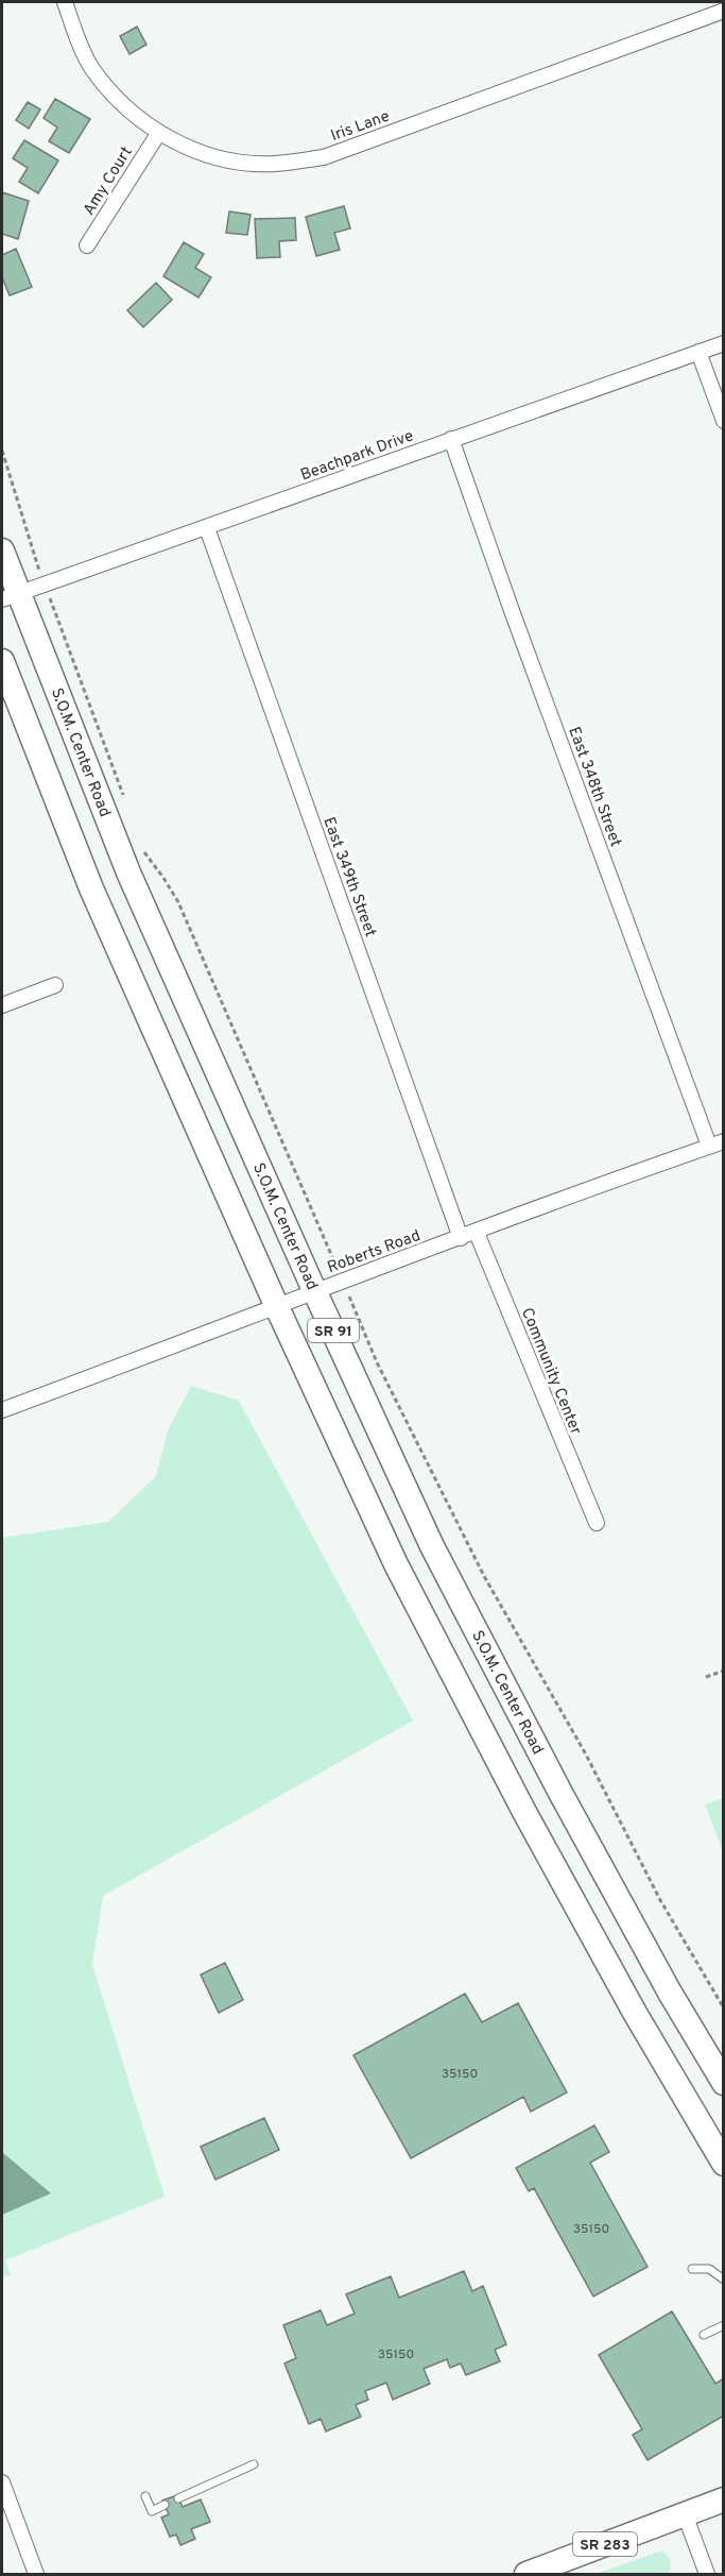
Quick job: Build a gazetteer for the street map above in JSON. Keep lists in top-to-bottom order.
{
  "streets": {
    "main road": ["S.O.M. Center Road", "SR 91", "SR 283"],
    "street": [
      "Iris Lane",
      "Amy Court",
      "Beachpark Drive",
      "East 348th Street",
      "East 349th Street",
      "Roberts Road",
      "Community Center"
    ]
  },
  "crossings": [
    ["Iris Lane", "Amy Court"],
    ["Beachpark Drive", "S.O.M. Center Road"],
    ["Beachpark Drive", "East 348th Street"],
    ["Beachpark Drive", "East 349th Street"],
    ["S.O.M. Center Road", "Roberts Road"],
    ["East 348th Street", "Roberts Road"],
    ["East 349th Street", "Roberts Road"],
    ["Roberts Road", "SR 91"],
    ["Roberts Road", "Community Center"]
  ],
  "house_numbers": ["35150", "35150", "35150"]
}
